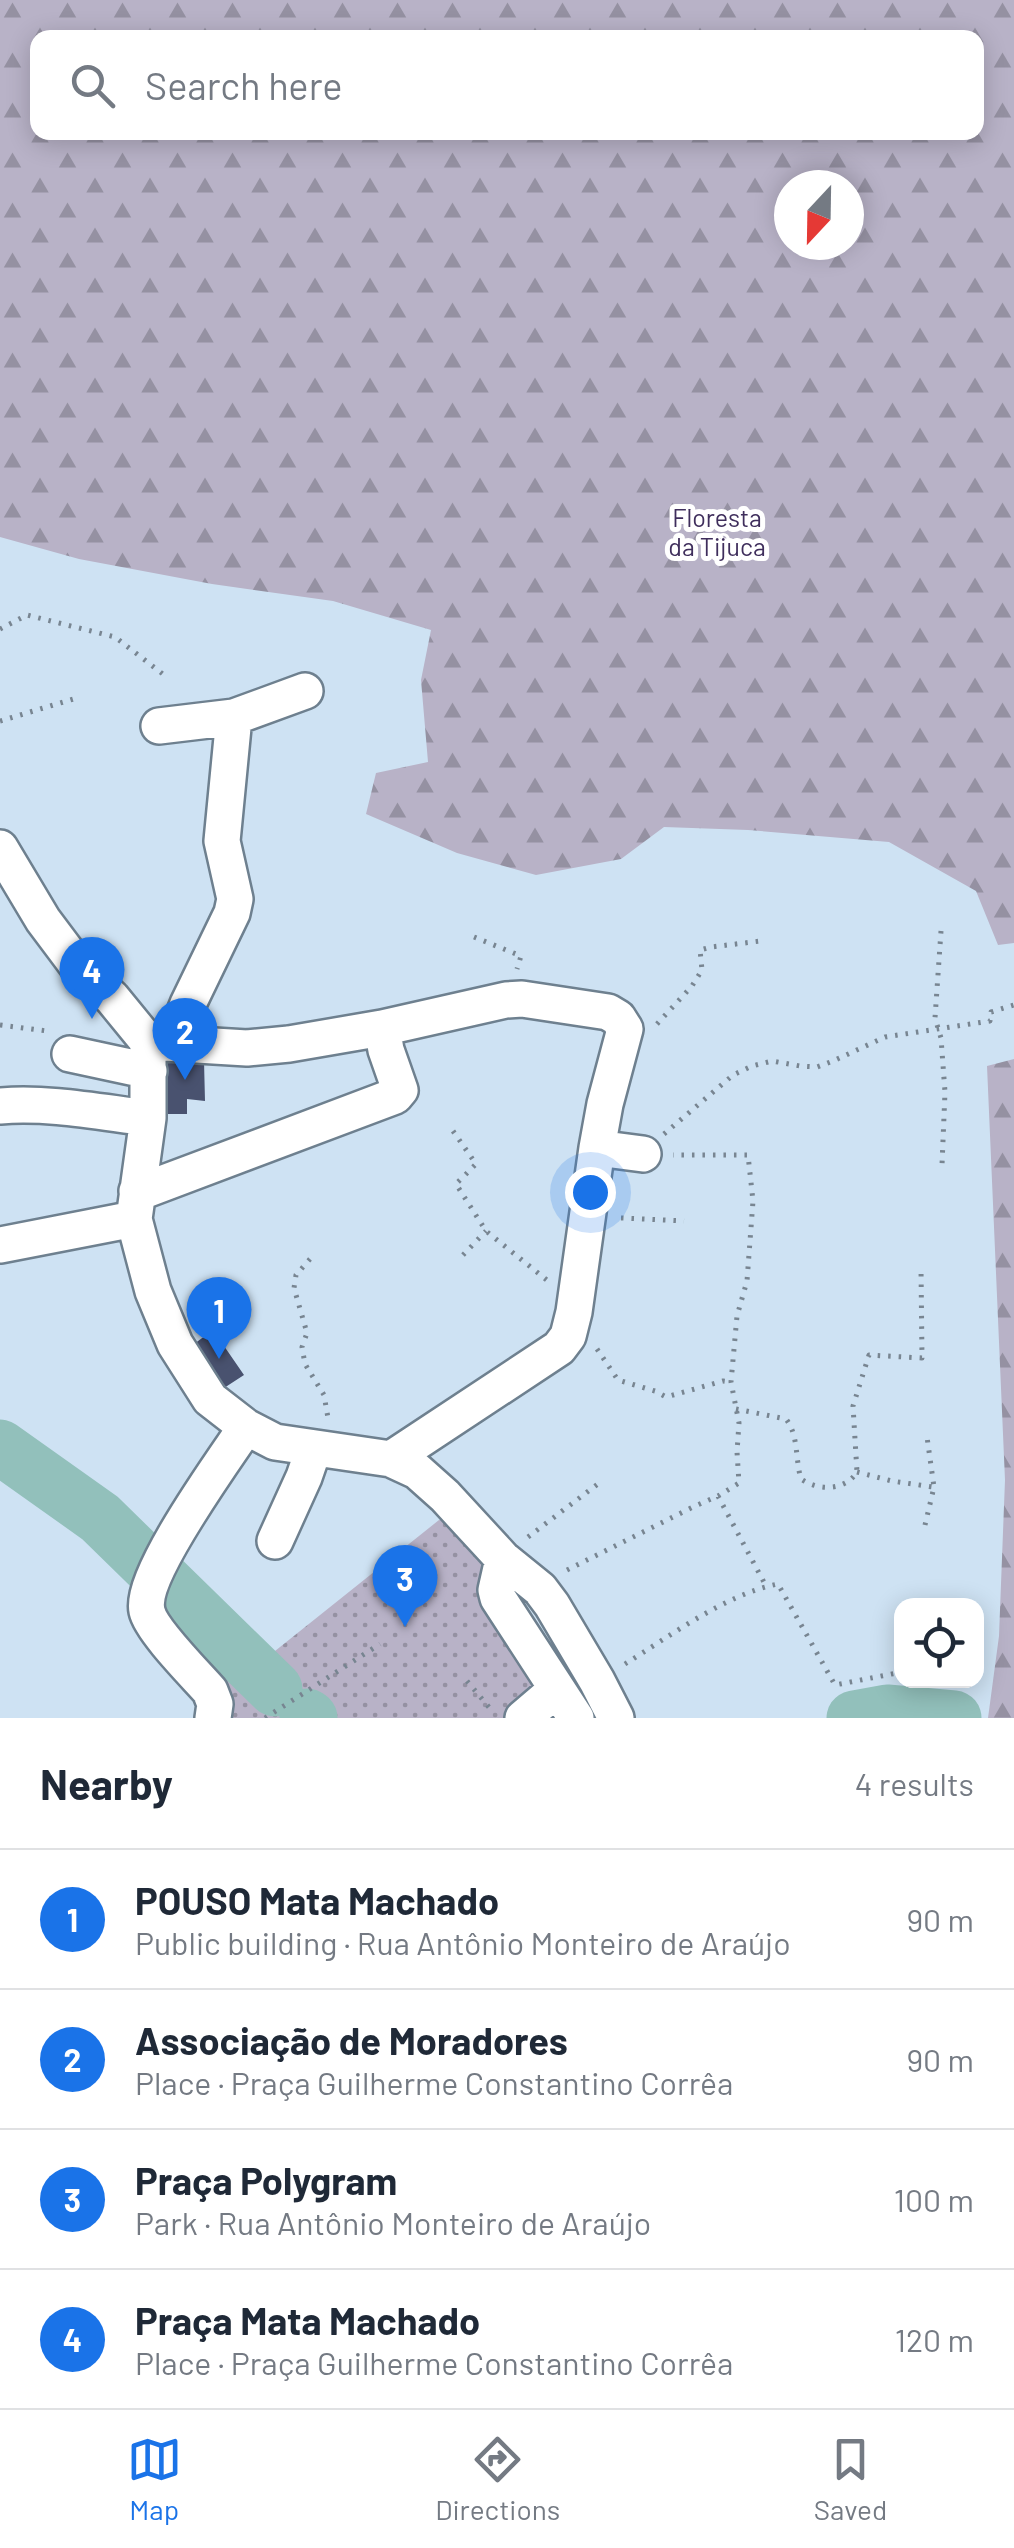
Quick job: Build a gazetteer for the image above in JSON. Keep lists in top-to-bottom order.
{
  "parks": ["Floresta da Tijuca"],
  "north": "bottom",
  "page": {
    "search": "Search here",
    "pins": [
      "4",
      "2",
      "1",
      "3"
    ],
    "heading": ["Nearby", "4 results"],
    "list": [
      {
        "mark": "1",
        "name": "POUSO Mata Machado",
        "note": "Public building · Rua Antônio Monteiro de Araújo",
        "value": "90 m"
      },
      {
        "mark": "2",
        "name": "Associação de Moradores",
        "note": "Place · Praça Guilherme Constantino Corrêa",
        "value": "90 m"
      },
      {
        "mark": "3",
        "name": "Praça Polygram",
        "note": "Park · Rua Antônio Monteiro de Araújo",
        "value": "100 m"
      },
      {
        "mark": "4",
        "name": "Praça Mata Machado",
        "note": "Place · Praça Guilherme Constantino Corrêa",
        "value": "120 m"
      }
    ],
    "nav": ["Map", "Directions", "Saved"]
  }
}
